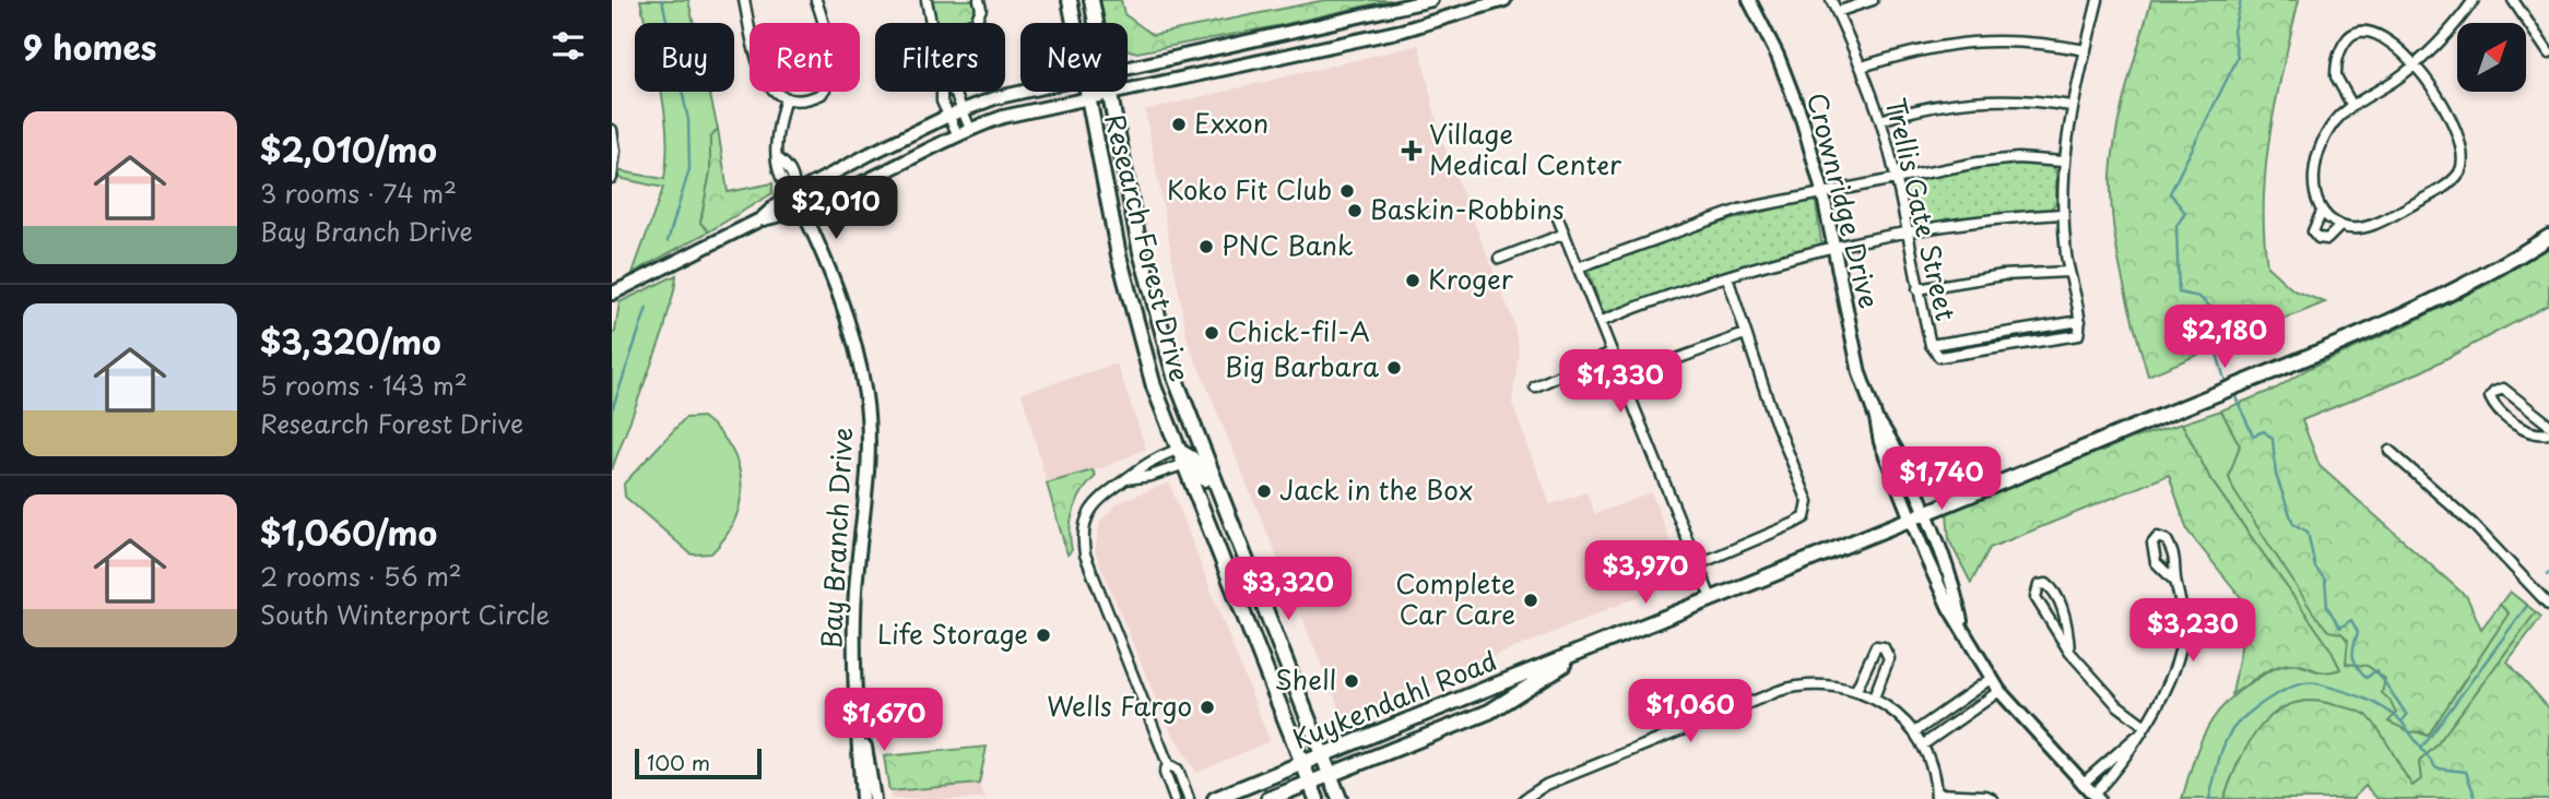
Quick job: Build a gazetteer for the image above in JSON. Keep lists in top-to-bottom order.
{
  "streets": {
    "main road": ["Research Forest Drive", "Kuykendahl Road"],
    "street": ["Crownridge Drive", "Trellis Gate Street", "Bay Branch Drive"]
  },
  "crossings": [
    ["Crownridge Drive", "Kuykendahl Road"],
    ["Research Forest Drive", "Kuykendahl Road"]
  ],
  "places": {
    "other": [
      "Exxon",
      "Koko Fit Club",
      "Baskin-Robbins",
      "PNC Bank",
      "Kroger",
      "Chick-fil-A",
      "Big Barbara",
      "Jack in the Box",
      "Complete Car Care",
      "Life Storage",
      "Shell",
      "Wells Fargo"
    ],
    "health": ["Village Medical Center"]
  },
  "scale_bar": "100 m",
  "north": "top right",
  "page": {
    "heading": "9 homes",
    "chip": [
      "Buy",
      "Rent",
      "Filters",
      "New"
    ],
    "list": [
      {
        "name": "$2,010/mo",
        "note": "3 rooms · 74 m² · Bay Branch Drive"
      },
      {
        "name": "$3,320/mo",
        "note": "5 rooms · 143 m² · Research Forest Drive"
      },
      {
        "name": "$1,060/mo",
        "note": "2 rooms · 56 m² · South Winterport Circle"
      }
    ],
    "price": [
      "$2,010",
      "$2,180",
      "$1,330",
      "$1,740",
      "$3,970",
      "$3,320",
      "$3,230",
      "$1,060",
      "$1,670"
    ],
    "scale": "100 m"
  }
}
